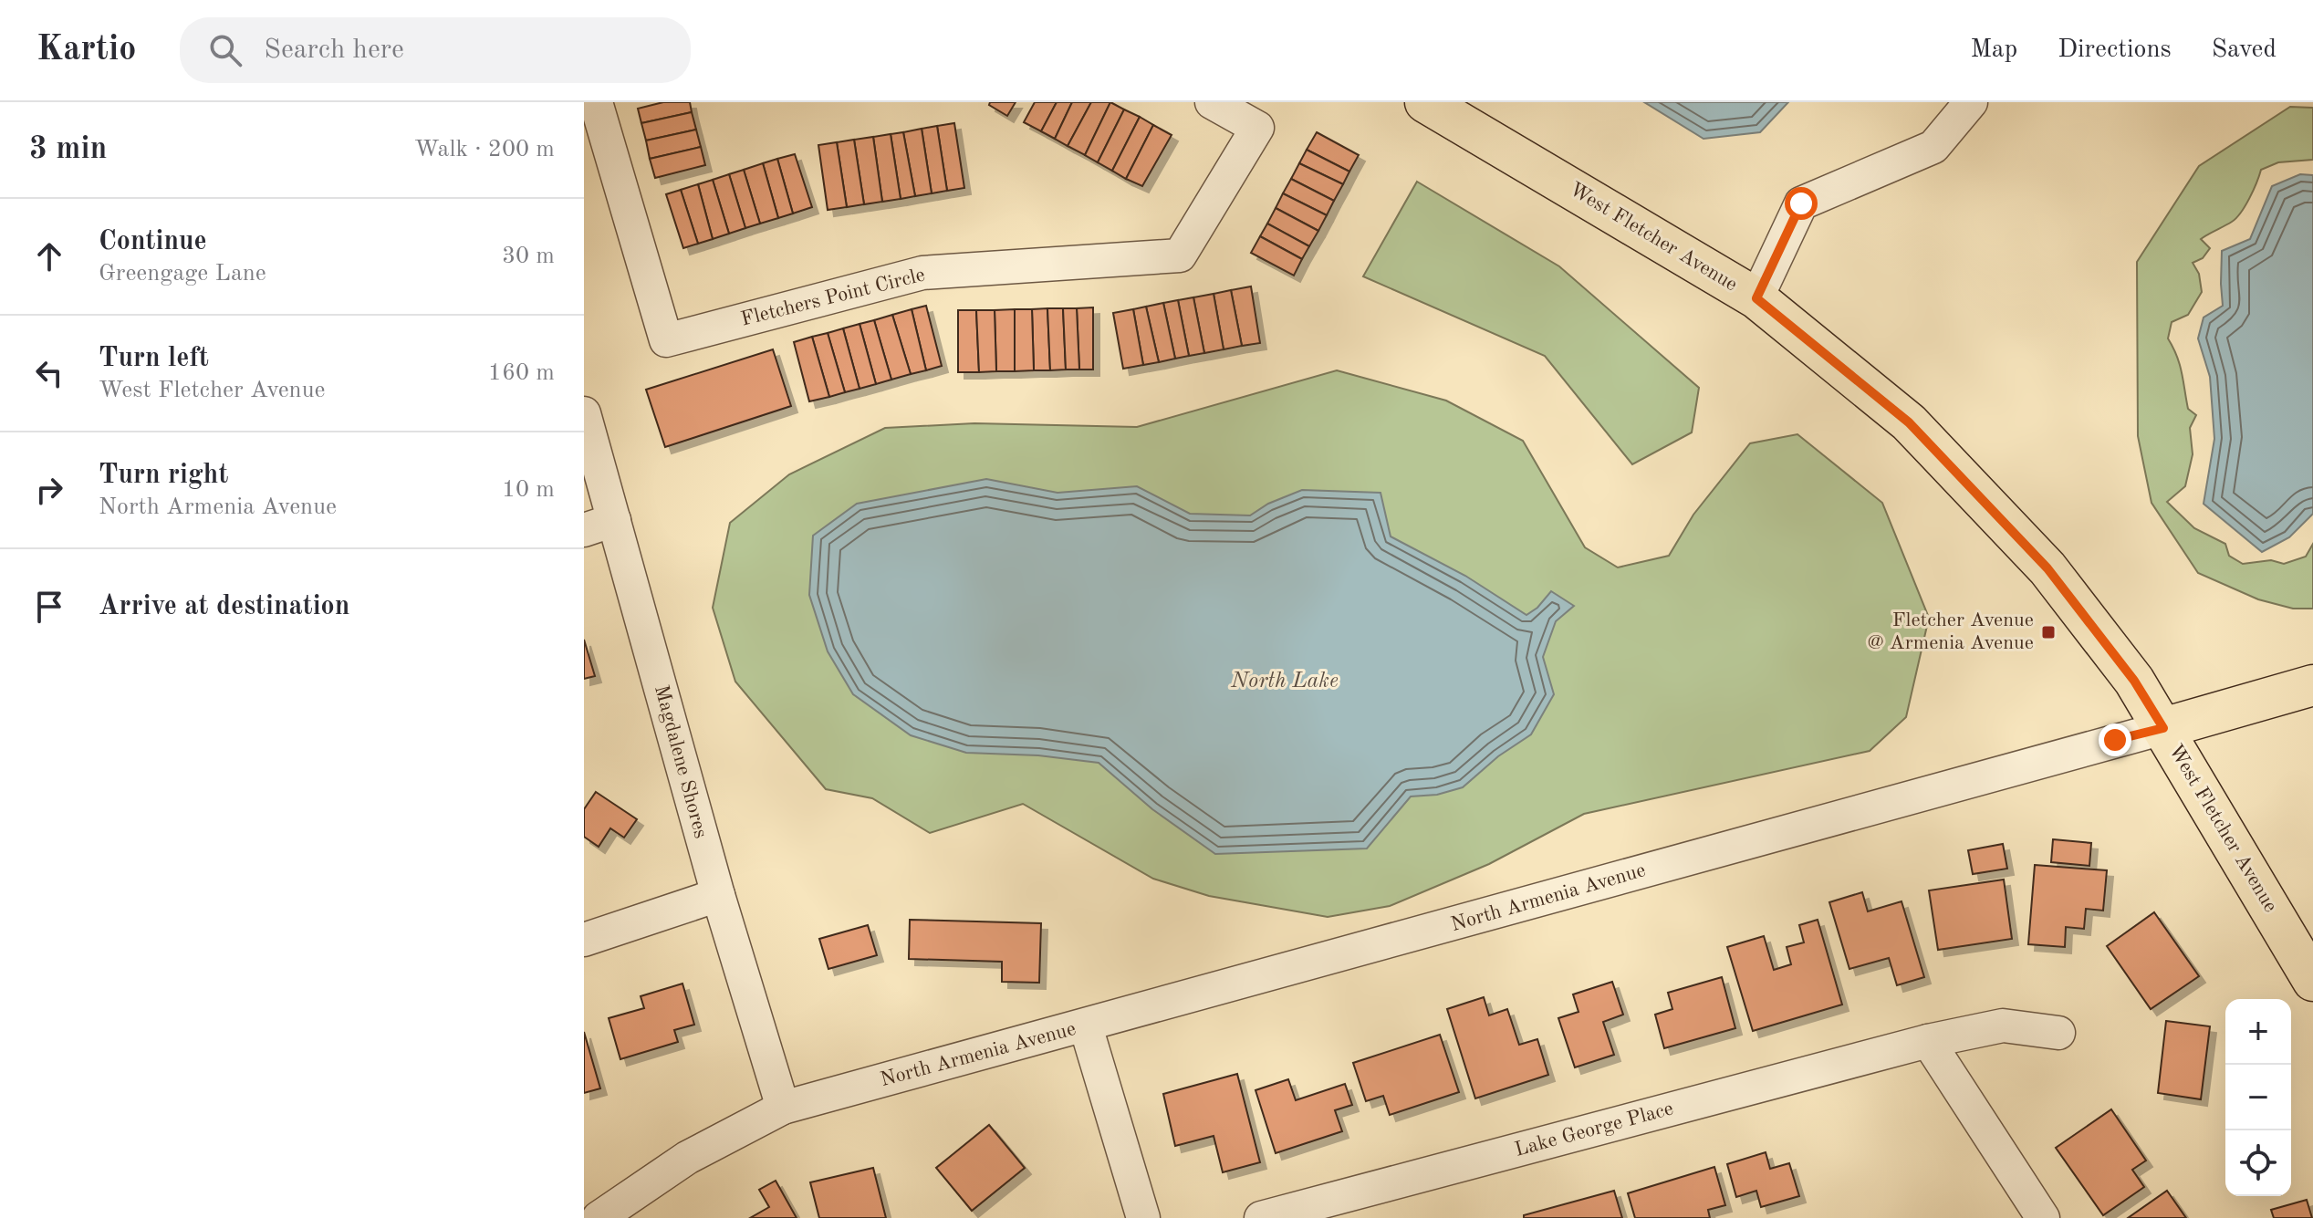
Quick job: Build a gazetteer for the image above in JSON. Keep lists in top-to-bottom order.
{
  "streets": {
    "main road": ["West Fletcher Avenue", "North Armenia Avenue"],
    "street": ["Fletchers Point Circle", "Magdalene Shores", "Lake George Place"]
  },
  "crossings": [
    ["West Fletcher Avenue", "North Armenia Avenue"],
    ["Magdalene Shores", "North Armenia Avenue"]
  ],
  "water": ["North Lake"],
  "places": {
    "transit": ["Fletcher Avenue @ Armenia Avenue"]
  },
  "page": {
    "header": "Kartio",
    "search": "Search here",
    "nav": ["Map", "Directions", "Saved"],
    "heading": ["3 min", "Walk · 200 m"],
    "list": [
      ["Continue", "Greengage Lane", "30 m"],
      ["Turn left", "West Fletcher Avenue", "160 m"],
      ["Turn right", "North Armenia Avenue", "10 m"],
      "Arrive at destination"
    ],
    "map_buttons": ["+", "−"]
  }
}
